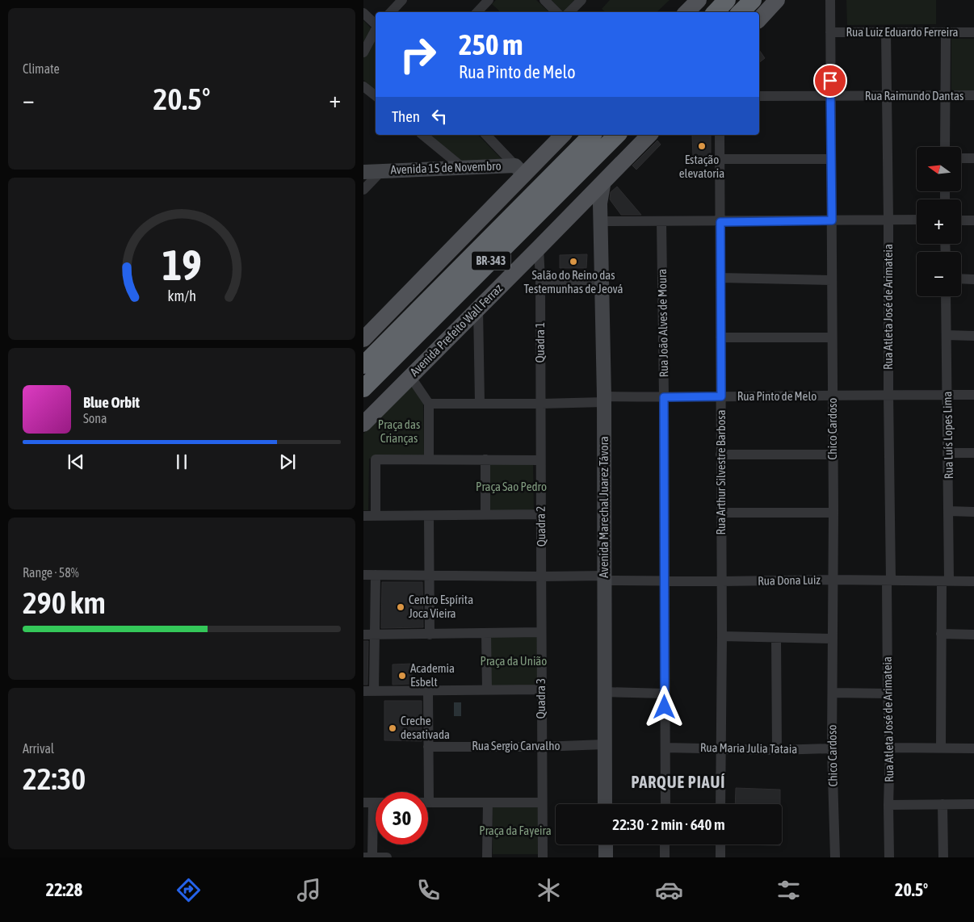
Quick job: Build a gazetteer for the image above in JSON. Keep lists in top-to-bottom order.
{
  "streets": {
    "highway": ["BR-343", "Avenida Prefeito Wall Ferraz"],
    "street": [
      "Rua Luiz Eduardo Ferreira",
      "Rua Raimundo Dantas",
      "Avenida 15 de Novembro",
      "Rua Atleta José de Arimateia",
      "Rua João Alves de Moura",
      "Quadra 1",
      "Rua Pinto de Melo",
      "Chico Cardoso",
      "Rua Luís Lopes Lima",
      "Rua Arthur Silvestre Barbosa",
      "Avenida Marechal Juarez Távora",
      "Quadra 2",
      "Rua Dona Luiz",
      "Quadra 3",
      "Rua Sergio Carvalho",
      "Rua Maria Julia Tataia"
    ]
  },
  "crossings": [
    ["Rua Luiz Eduardo Ferreira", "Rua Atleta José de Arimateia"],
    ["Rua Luiz Eduardo Ferreira", "Chico Cardoso"],
    ["Rua Raimundo Dantas", "Rua Atleta José de Arimateia"],
    ["Rua Raimundo Dantas", "Chico Cardoso"],
    ["Rua Atleta José de Arimateia", "Rua Pinto de Melo"],
    ["Rua Atleta José de Arimateia", "Rua Dona Luiz"],
    ["Rua João Alves de Moura", "Rua Pinto de Melo"],
    ["Rua João Alves de Moura", "Rua Dona Luiz"],
    ["Rua João Alves de Moura", "Rua Maria Julia Tataia"],
    ["Avenida Prefeito Wall Ferraz", "Quadra 1"],
    ["Avenida Prefeito Wall Ferraz", "Avenida Marechal Juarez Távora"],
    ["Quadra 1", "Rua Pinto de Melo"],
    ["Quadra 1", "Quadra 2"],
    ["Rua Pinto de Melo", "Chico Cardoso"],
    ["Rua Pinto de Melo", "Rua Luís Lopes Lima"],
    ["Rua Pinto de Melo", "Rua Arthur Silvestre Barbosa"],
    ["Rua Pinto de Melo", "Avenida Marechal Juarez Távora"],
    ["Rua Pinto de Melo", "Quadra 2"],
    ["Chico Cardoso", "Rua Dona Luiz"],
    ["Chico Cardoso", "Rua Maria Julia Tataia"],
    ["Rua Luís Lopes Lima", "Rua Dona Luiz"],
    ["Rua Arthur Silvestre Barbosa", "Rua Dona Luiz"],
    ["Rua Arthur Silvestre Barbosa", "Rua Maria Julia Tataia"],
    ["Avenida Marechal Juarez Távora", "Rua Dona Luiz"],
    ["Avenida Marechal Juarez Távora", "Rua Sergio Carvalho"],
    ["Quadra 2", "Rua Dona Luiz"],
    ["Quadra 2", "Quadra 3"],
    ["Rua Dona Luiz", "Quadra 3"],
    ["Quadra 3", "Rua Sergio Carvalho"]
  ],
  "districts": ["PARQUE PIAUÍ"],
  "parks": [
    "Praça das Crianças",
    "Praça Sao Pedro",
    "Praça da União",
    "Praça da Fayeira"
  ],
  "places": [
    "Estação elevatoria",
    "Salão do Reino das Testemunhas de Jeová",
    "Centro Espírita Joca Vieira",
    "Academia Esbelt",
    "Creche desativada"
  ],
  "north": "left",
  "page": {
    "tile": [
      "Climate",
      ["Range · 58%", "290 km"],
      ["Arrival", "22:30"]
    ],
    "turn": ["250 m", "Rua Pinto de Melo"],
    "heat": ["−", "20.5°", "+"],
    "then": "Then",
    "map_buttons": ["+", "−"],
    "song": ["Blue Orbit", "Sona"],
    "limit": "30",
    "trip": "22:30 · 2 min · 640 m",
    "tabs": ["22:28", "20.5°"],
    "gauge": ["19", "km/h"]
  }
}
